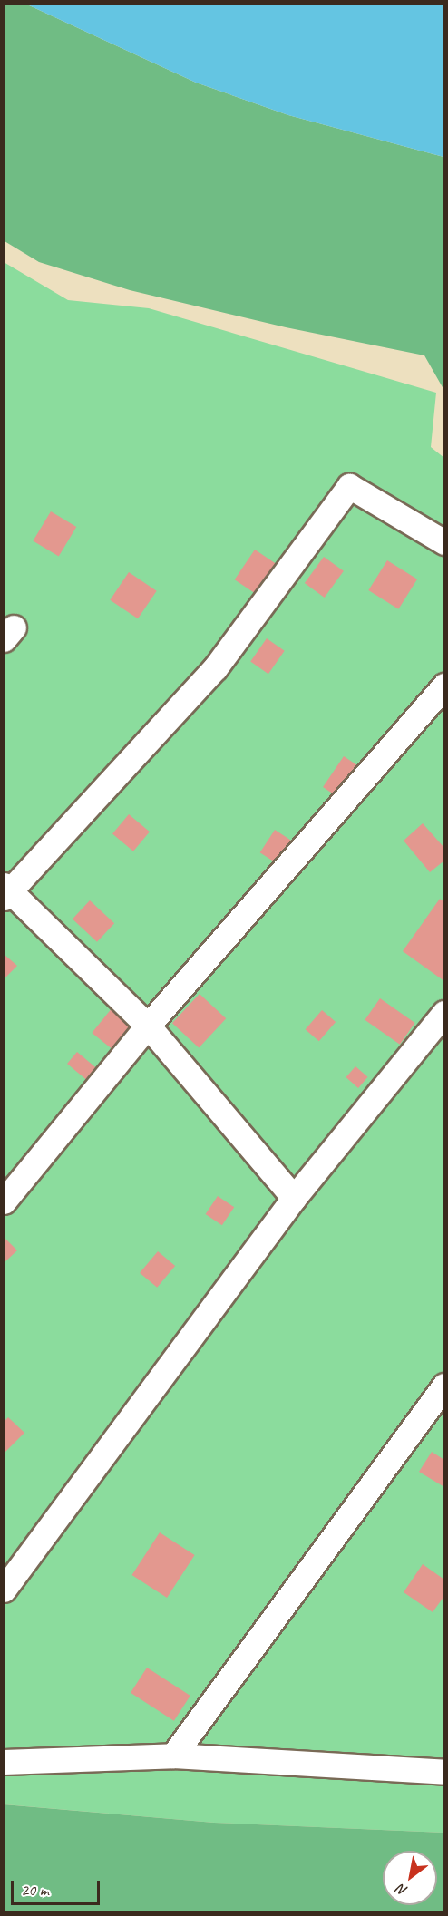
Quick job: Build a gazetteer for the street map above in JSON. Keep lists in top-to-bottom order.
{
  "scale_bar": "20 m",
  "north": "bottom left"
}
